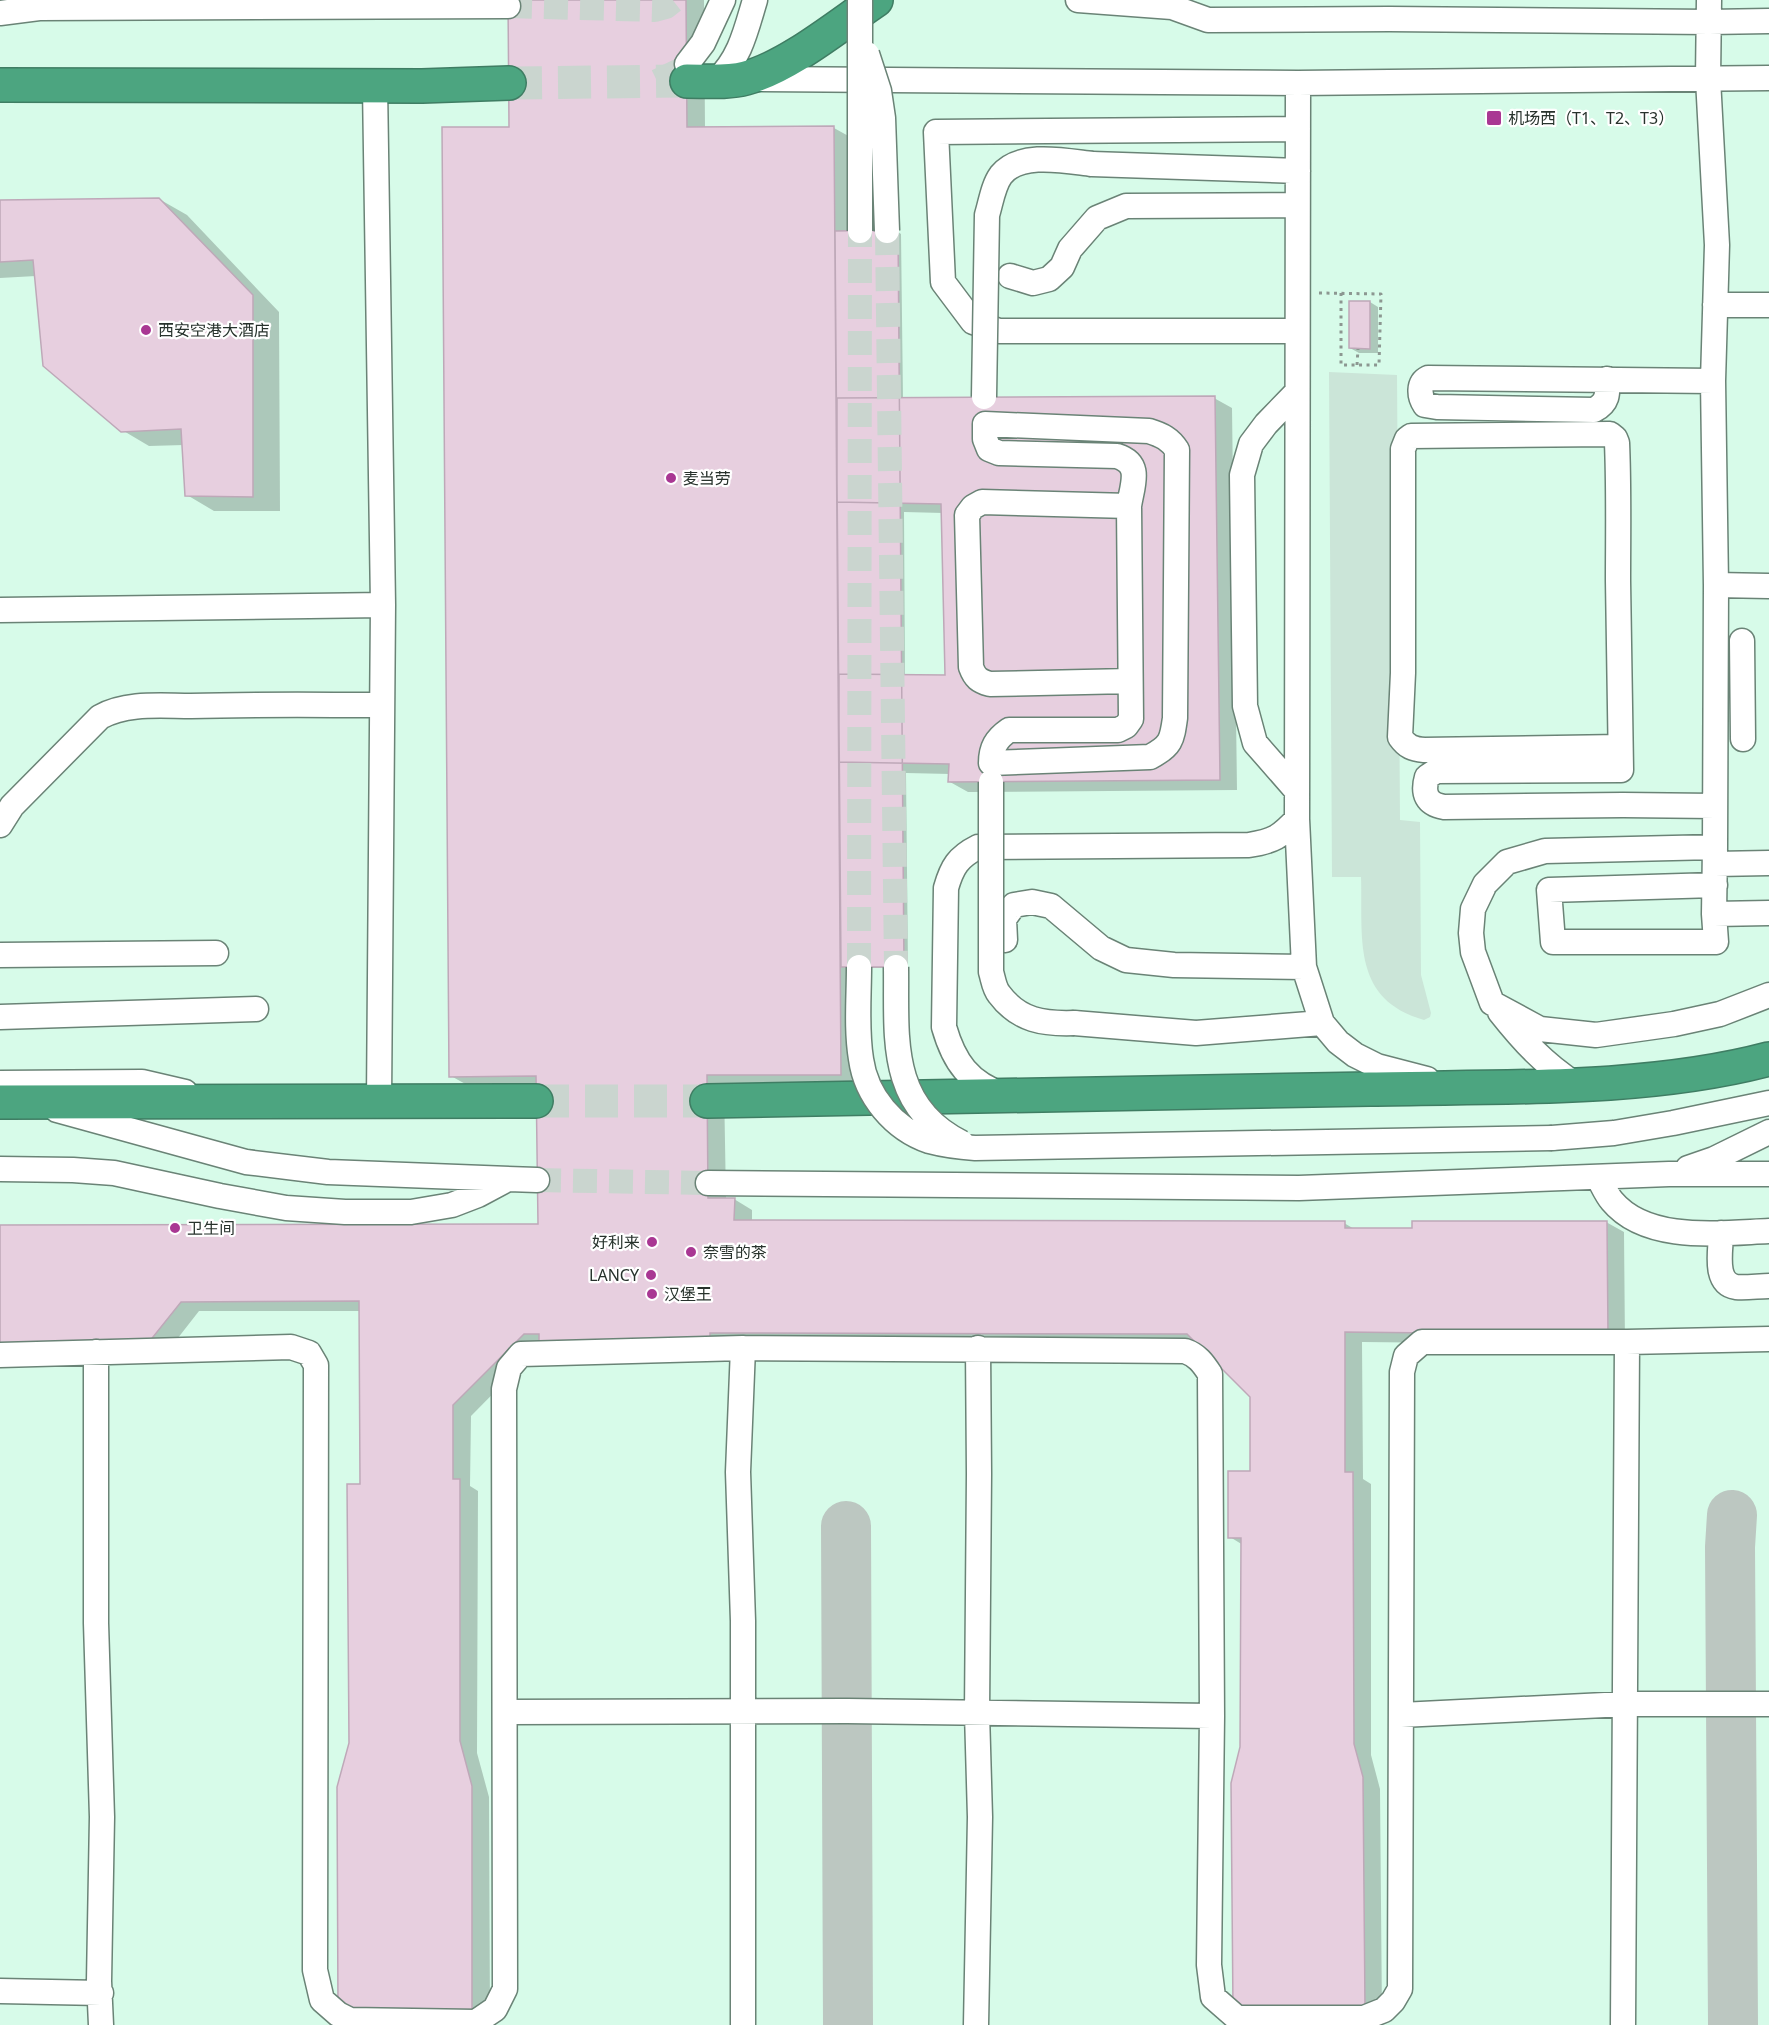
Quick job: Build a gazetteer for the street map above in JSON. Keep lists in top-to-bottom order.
{
  "places": {
    "transit": ["机场西（T1、T2、T3）"],
    "other": [
      "西安空港大酒店",
      "麦当劳",
      "卫生间",
      "好利来",
      "奈雪的茶",
      "LANCY",
      "汉堡王"
    ]
  }
}
